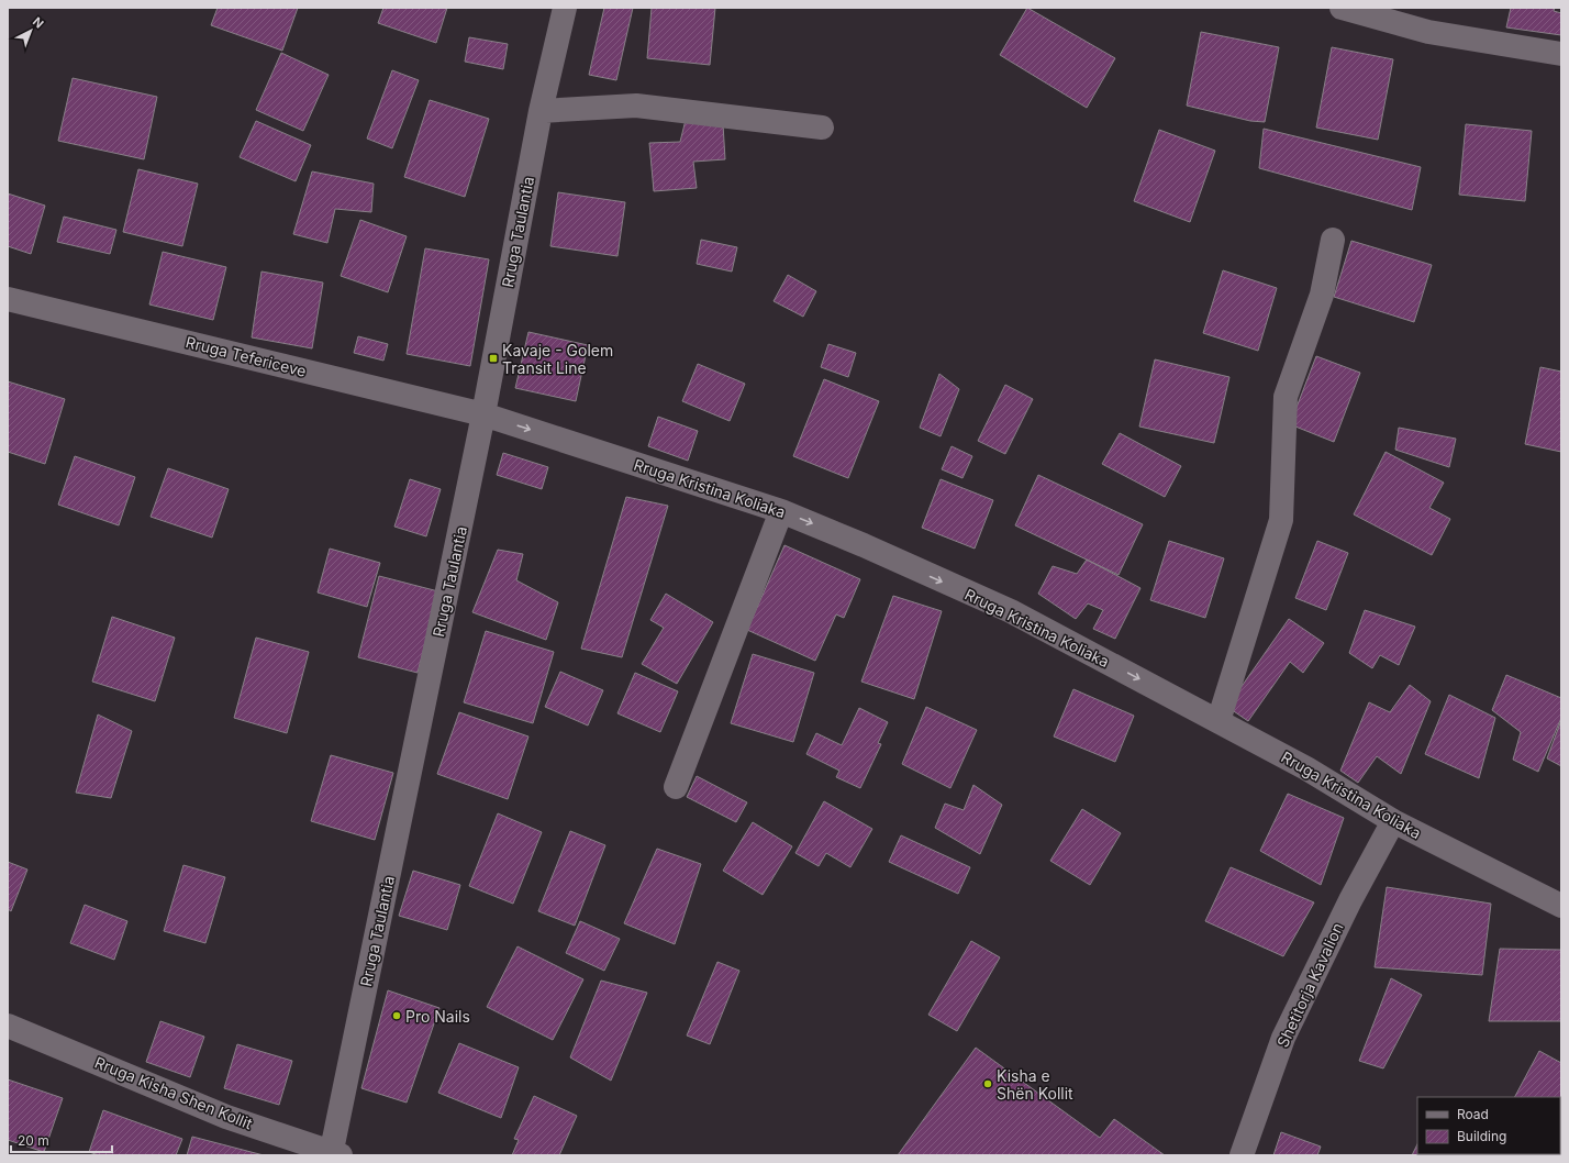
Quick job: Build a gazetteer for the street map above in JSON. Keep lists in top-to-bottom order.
{
  "streets": {
    "street": [
      "Rruga Taulantia",
      "Rruga Tefericeve",
      "Rruga Kristina Koliaka",
      "Shetitorja Kavalion",
      "Rruga Kisha Shen Kollit"
    ]
  },
  "crossings": [
    ["Rruga Taulantia", "Rruga Tefericeve"],
    ["Rruga Taulantia", "Rruga Kristina Koliaka"],
    ["Rruga Taulantia", "Rruga Kisha Shen Kollit"],
    ["Rruga Tefericeve", "Rruga Kristina Koliaka"],
    ["Rruga Kristina Koliaka", "Shetitorja Kavalion"]
  ],
  "one_way": ["Rruga Kristina Koliaka"],
  "places": {
    "transit": ["Kavaje - Golem Transit Line"],
    "other": ["Pro Nails", "Kisha e Shën Kollit"]
  },
  "legend": ["Road", "Building"],
  "scale_bar": "20 m",
  "north": "top right"
}
